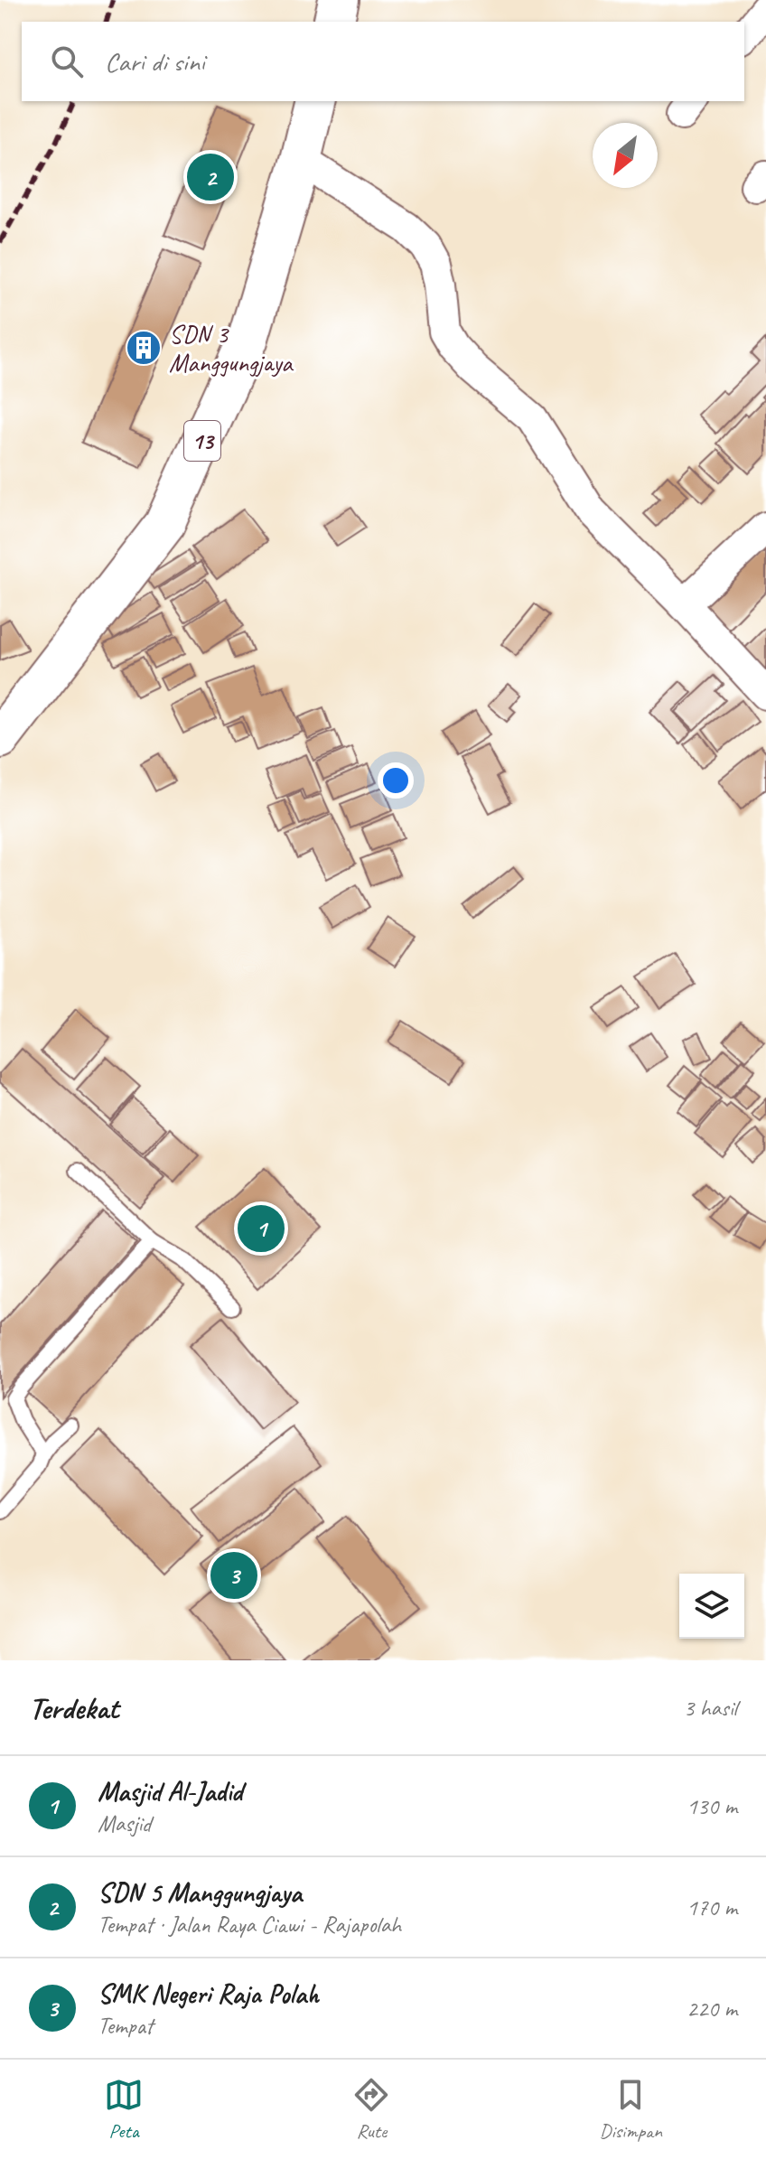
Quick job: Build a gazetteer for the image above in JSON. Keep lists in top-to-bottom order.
{
  "streets": {
    "highway": ["13"]
  },
  "places": {
    "building": ["SDN 3 Manggungjaya"]
  },
  "north": "bottom left",
  "page": {
    "search": "Cari di sini",
    "pins": ["2", "1", "3"],
    "heading": ["Terdekat", "3 hasil"],
    "list": [
      {
        "mark": "1",
        "name": "Masjid Al-Jadid",
        "note": "Masjid",
        "value": "130 m"
      },
      {
        "mark": "2",
        "name": "SDN 5 Manggungjaya",
        "note": "Tempat · Jalan Raya Ciawi - Rajapolah",
        "value": "170 m"
      },
      {
        "mark": "3",
        "name": "SMK Negeri Raja Polah",
        "note": "Tempat",
        "value": "220 m"
      }
    ],
    "nav": ["Peta", "Rute", "Disimpan"]
  }
}
